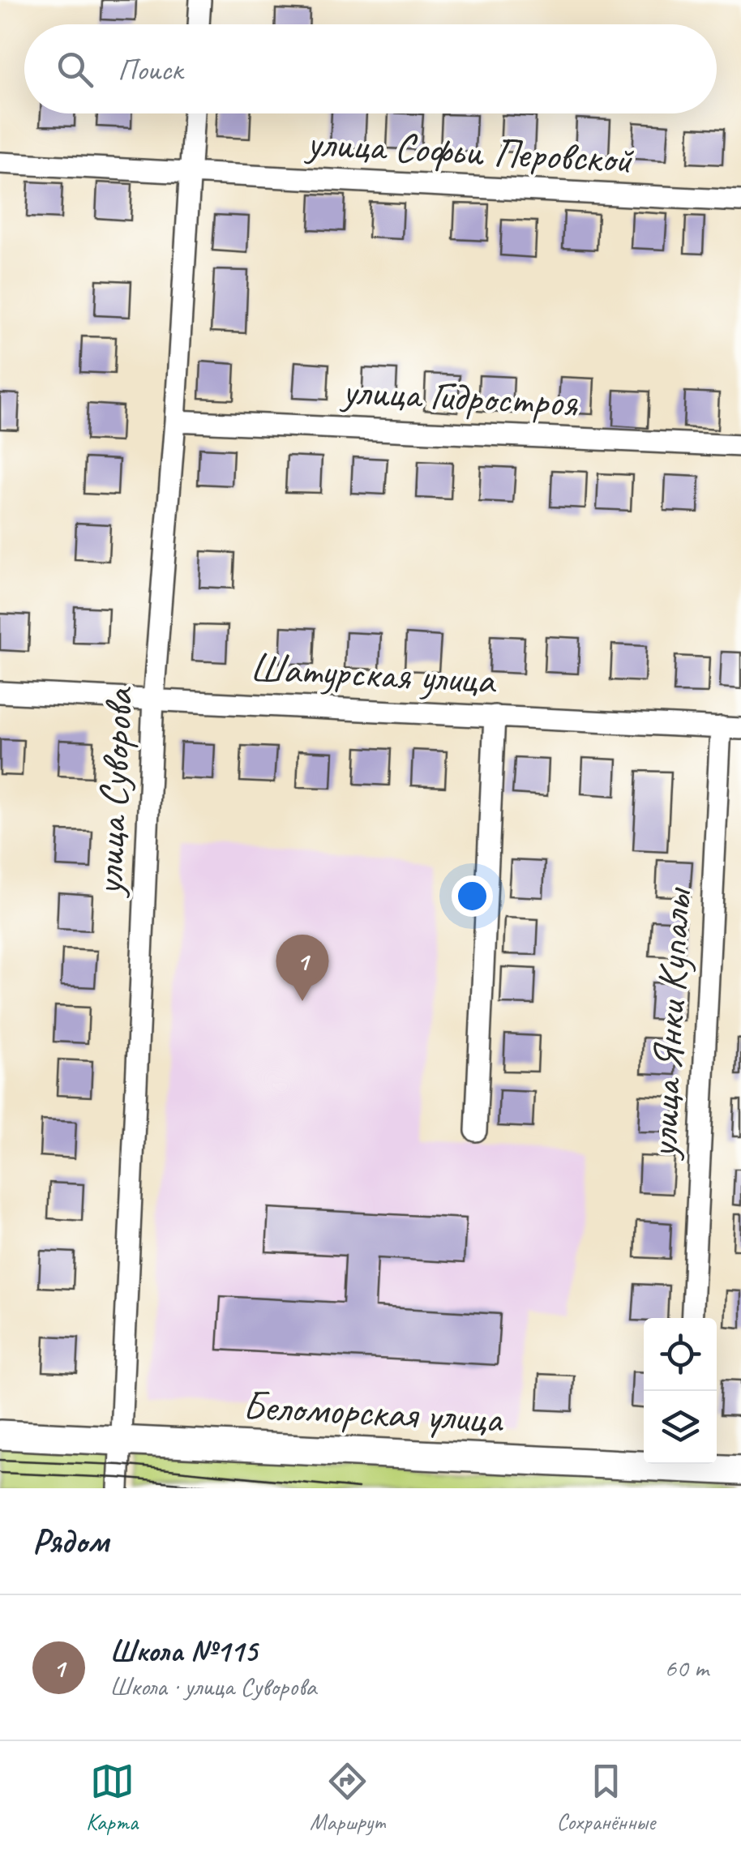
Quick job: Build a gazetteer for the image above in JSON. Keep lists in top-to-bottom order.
{
  "streets": {
    "main road": ["Беломорская улица"],
    "street": [
      "улица Софьи Перовской",
      "улица Гидростроя",
      "Шатурская улица",
      "улица Суворова",
      "улица Янки Купалы"
    ]
  },
  "crossings": [
    ["улица Софьи Перовской", "улица Суворова"],
    ["улица Гидростроя", "улица Суворова"],
    ["Шатурская улица", "улица Суворова"],
    ["Шатурская улица", "улица Янки Купалы"],
    ["улица Суворова", "Беломорская улица"]
  ],
  "page": {
    "search": "Поиск",
    "pins": "1",
    "heading": "Рядом",
    "list": [
      {
        "mark": "1",
        "name": "Школа №115",
        "note": "Школа · улица Суворова",
        "value": "60 m"
      }
    ],
    "nav": ["Карта", "Маршрут", "Сохранённые"]
  }
}
